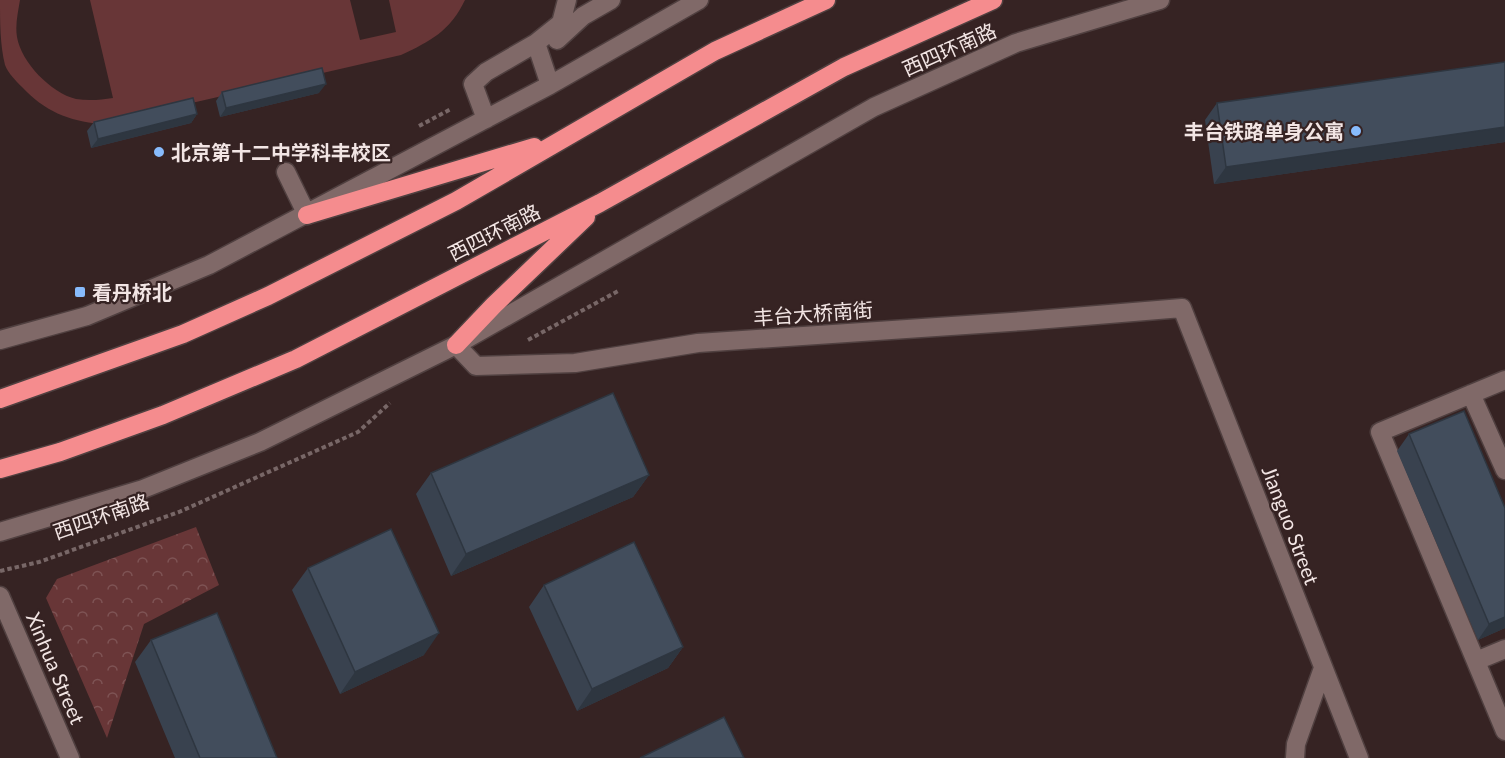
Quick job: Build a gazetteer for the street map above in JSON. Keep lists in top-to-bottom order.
{
  "streets": {
    "highway": ["西四环南路"],
    "street": ["丰台大桥南街", "Jianguo Street", "Xinhua Street"]
  },
  "crossings": [
    ["西四环南路", "丰台大桥南街"],
    ["丰台大桥南街", "Jianguo Street"]
  ],
  "places": {
    "other": ["丰台铁路单身公寓", "北京第十二中学科丰校区"],
    "transit": ["看丹桥北"]
  }
}
